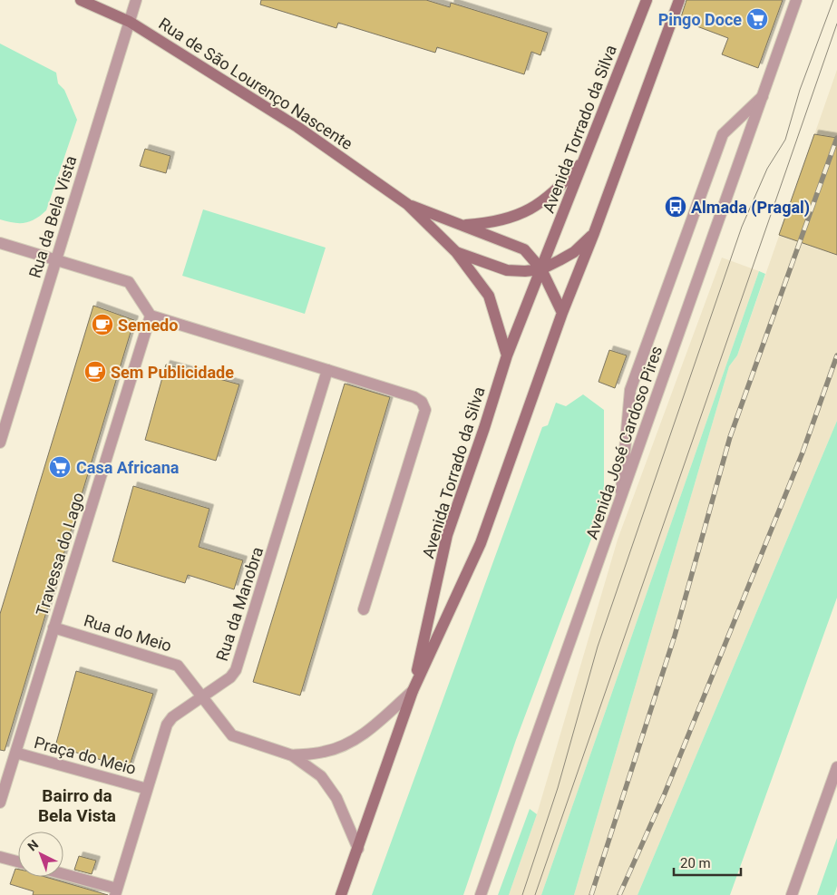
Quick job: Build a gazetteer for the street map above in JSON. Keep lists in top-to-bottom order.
{
  "streets": {
    "main road": ["Rua de São Lourenço Nascente", "Avenida Torrado da Silva"],
    "street": [
      "Rua da Bela Vista",
      "Avenida José Cardoso Pires",
      "Travessa do Lago",
      "Rua da Manobra",
      "Rua do Meio",
      "Praça do Meio"
    ]
  },
  "crossings": [
    ["Rua de São Lourenço Nascente", "Avenida Torrado da Silva"],
    ["Rua de São Lourenço Nascente", "Rua da Bela Vista"],
    ["Travessa do Lago", "Rua do Meio"],
    ["Travessa do Lago", "Praça do Meio"],
    ["Rua da Manobra", "Rua do Meio"],
    ["Rua da Manobra", "Praça do Meio"]
  ],
  "districts": ["Bairro da Bela Vista"],
  "places": {
    "supermarket": ["Pingo Doce", "Casa Africana"],
    "bus stop": ["Almada (Pragal)"],
    "cafe": ["Semedo", "Sem Publicidade"]
  },
  "scale_bar": "20 m",
  "north": "top left"
}
